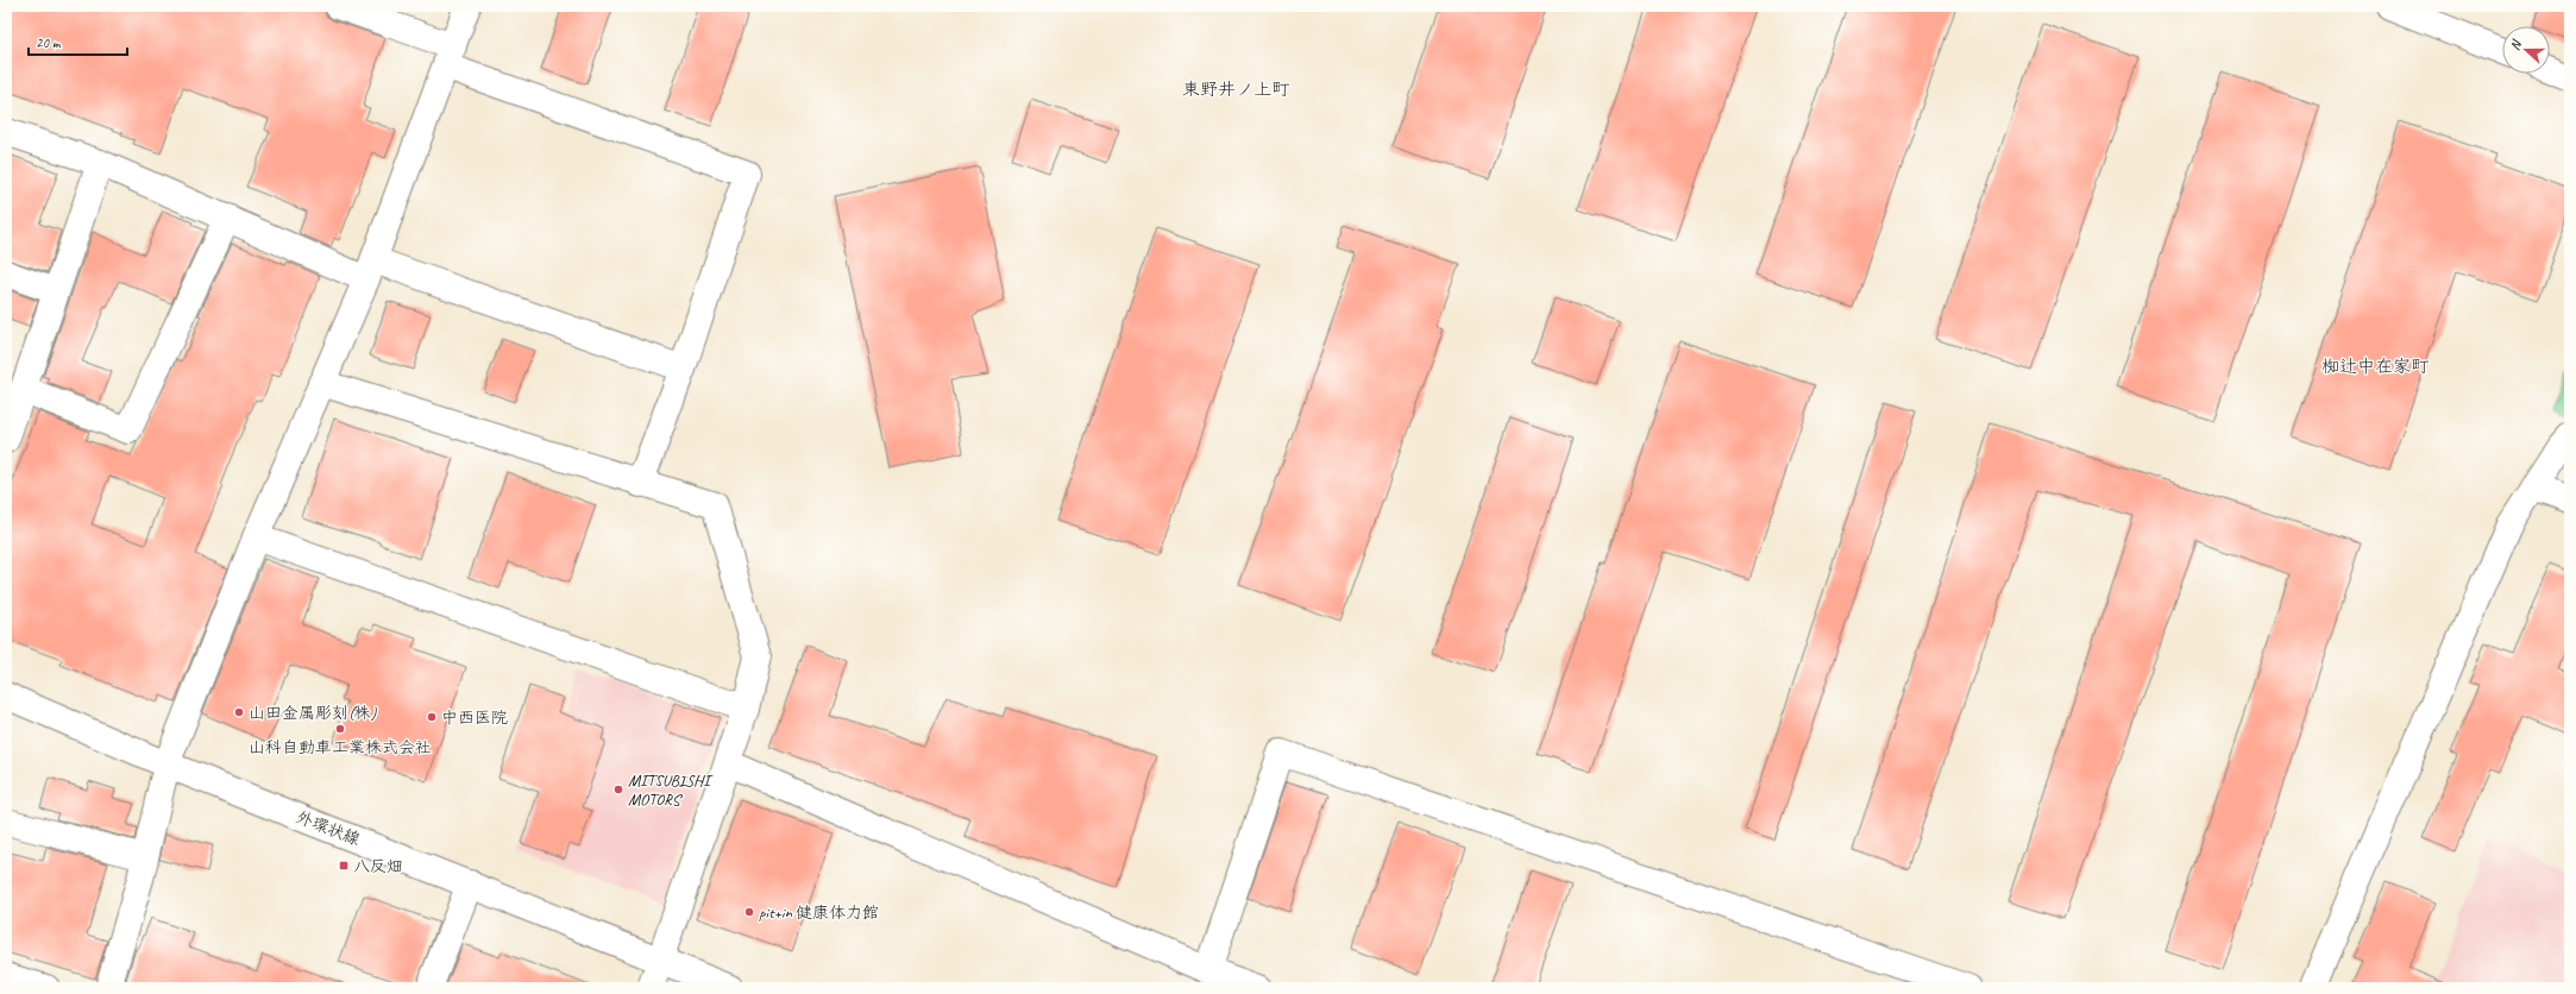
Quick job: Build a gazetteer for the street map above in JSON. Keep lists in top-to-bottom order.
{
  "streets": {
    "street": ["外環状線"]
  },
  "districts": ["東野井ノ上町", "椥辻中在家町"],
  "places": {
    "other": [
      "山田金属彫刻(株)",
      "中西医院",
      "山科自動車工業株式会社",
      "MITSUBISHI MOTORS",
      "pit+in 健康体力館"
    ],
    "transit": ["八反畑"]
  },
  "scale_bar": "20 m",
  "north": "left"
}
